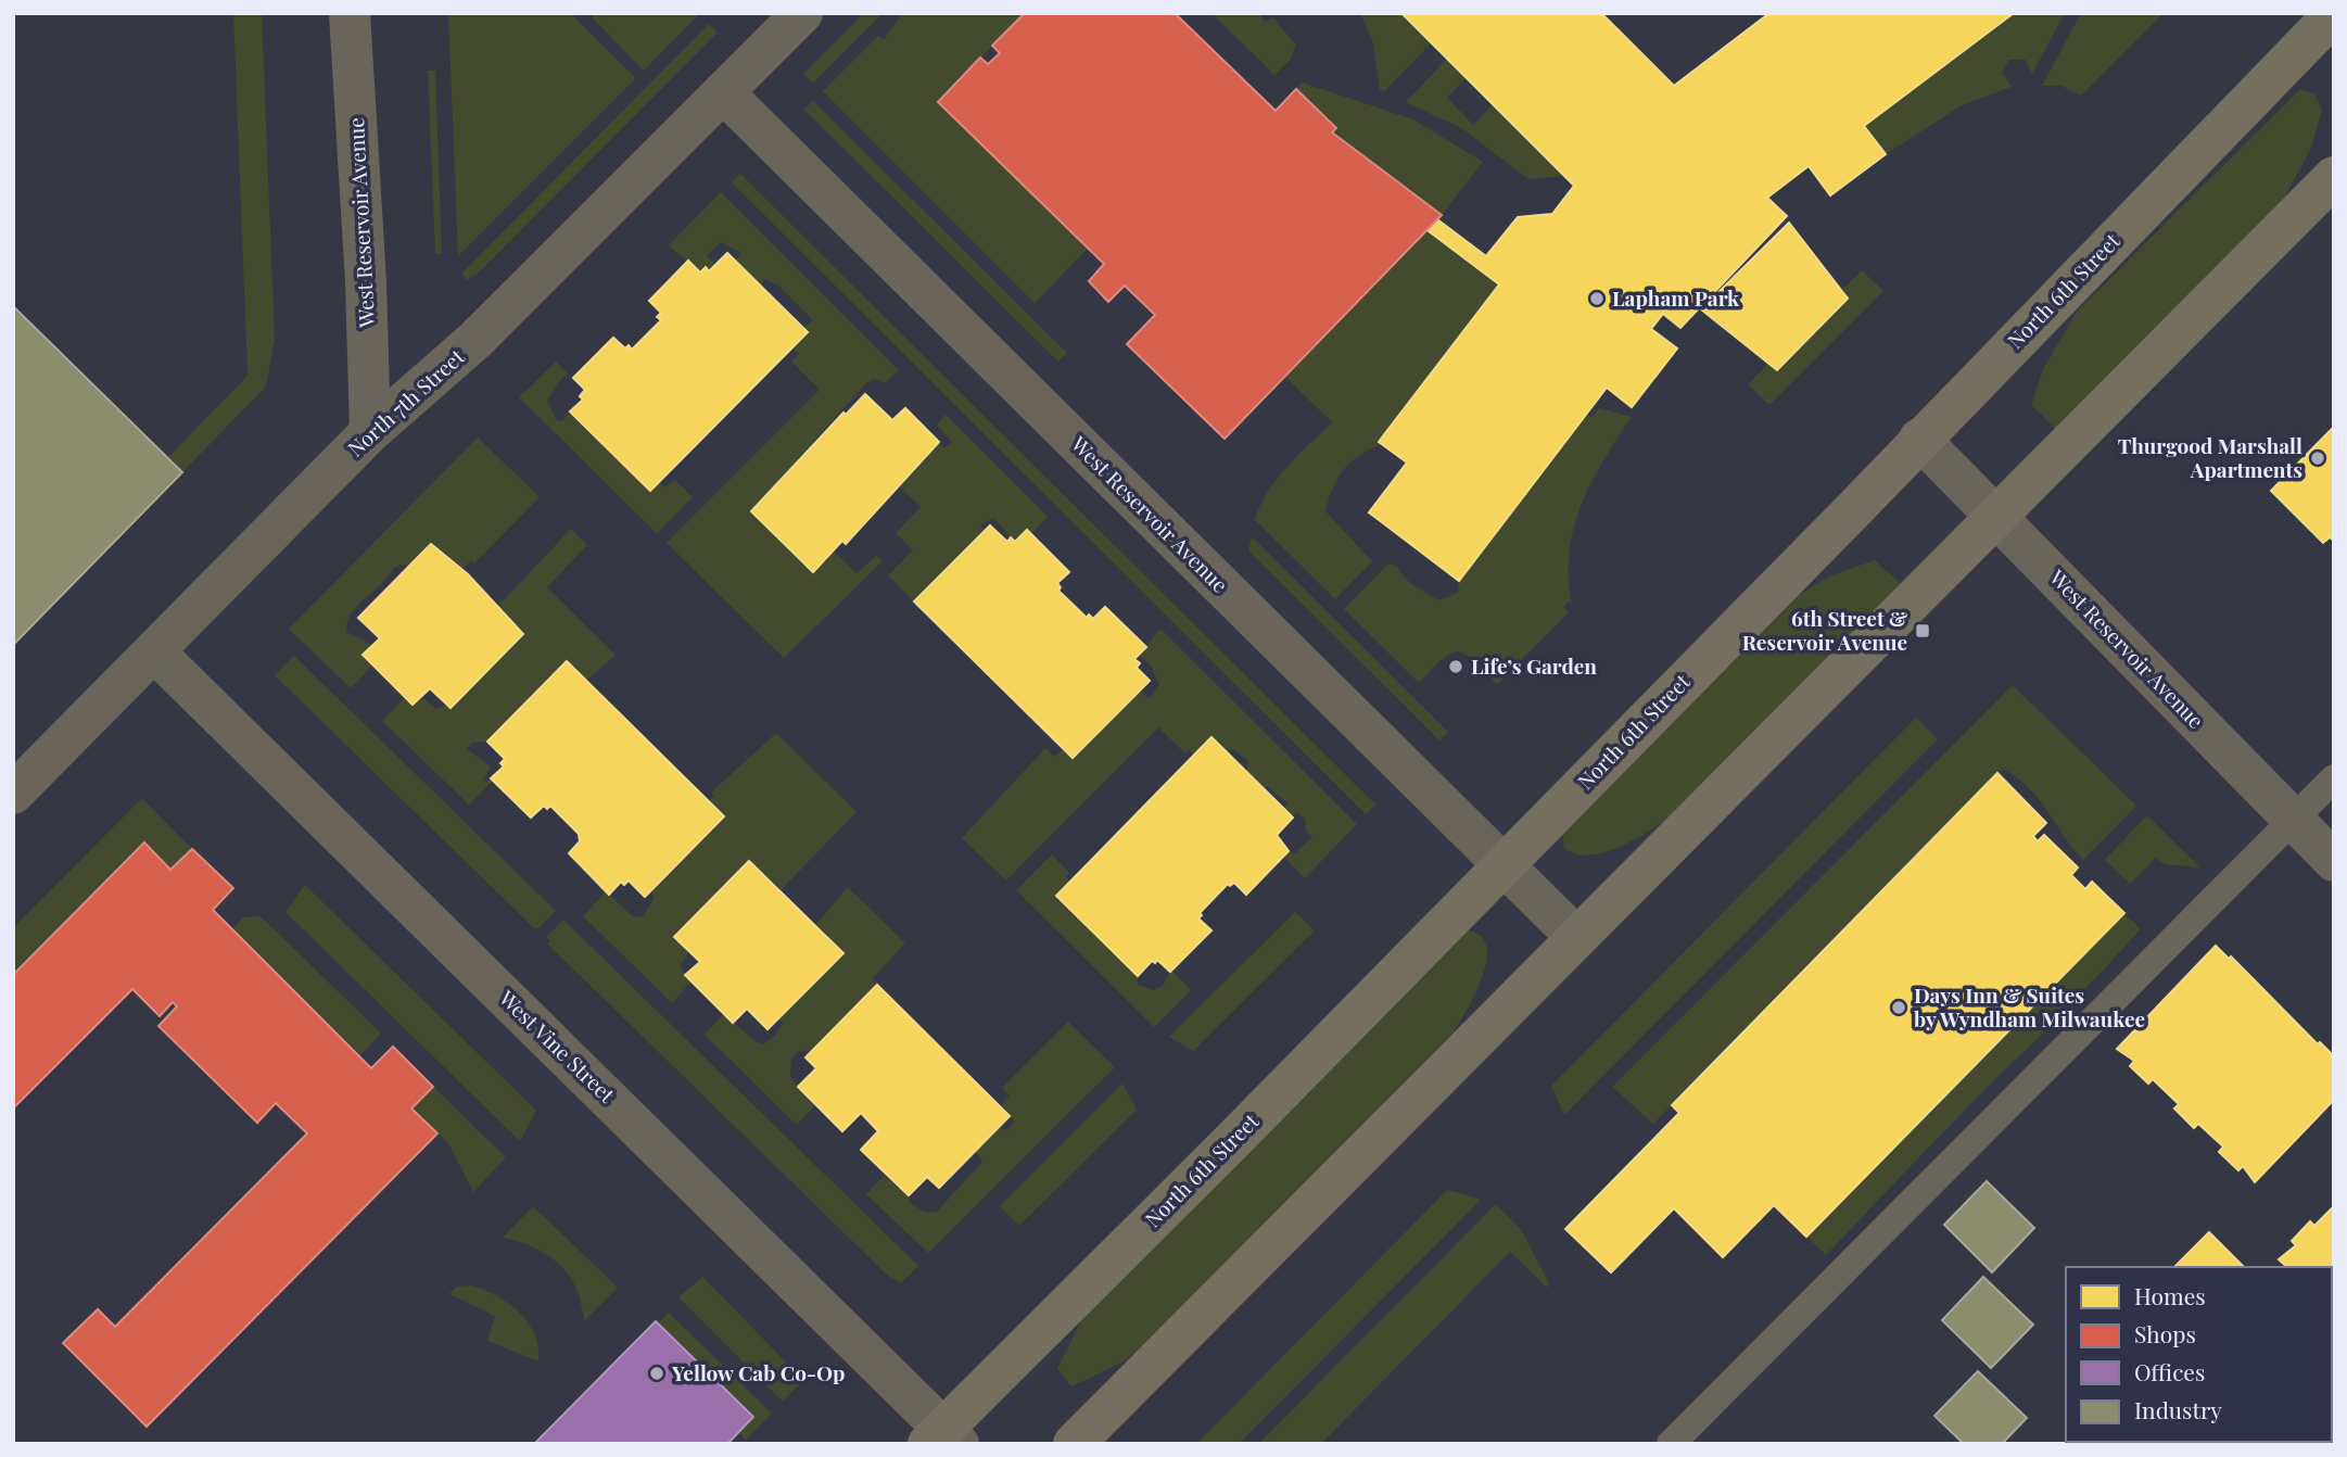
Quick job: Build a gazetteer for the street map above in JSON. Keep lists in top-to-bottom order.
{
  "streets": {
    "main road": ["North 6th Street"],
    "street": ["West Reservoir Avenue", "North 7th Street", "West Vine Street"]
  },
  "crossings": [
    ["West Reservoir Avenue", "North 6th Street"],
    ["West Reservoir Avenue", "North 7th Street"],
    ["North 6th Street", "West Vine Street"],
    ["North 7th Street", "West Vine Street"]
  ],
  "places": {
    "other": [
      "Lapham Park",
      "Thurgood Marshall Apartments",
      "Life’s Garden",
      "Days Inn & Suites by Wyndham Milwaukee",
      "Yellow Cab Co-Op"
    ],
    "transit": ["6th Street & Reservoir Avenue"]
  },
  "legend": [
    "Homes",
    "Shops",
    "Offices",
    "Industry"
  ]
}
